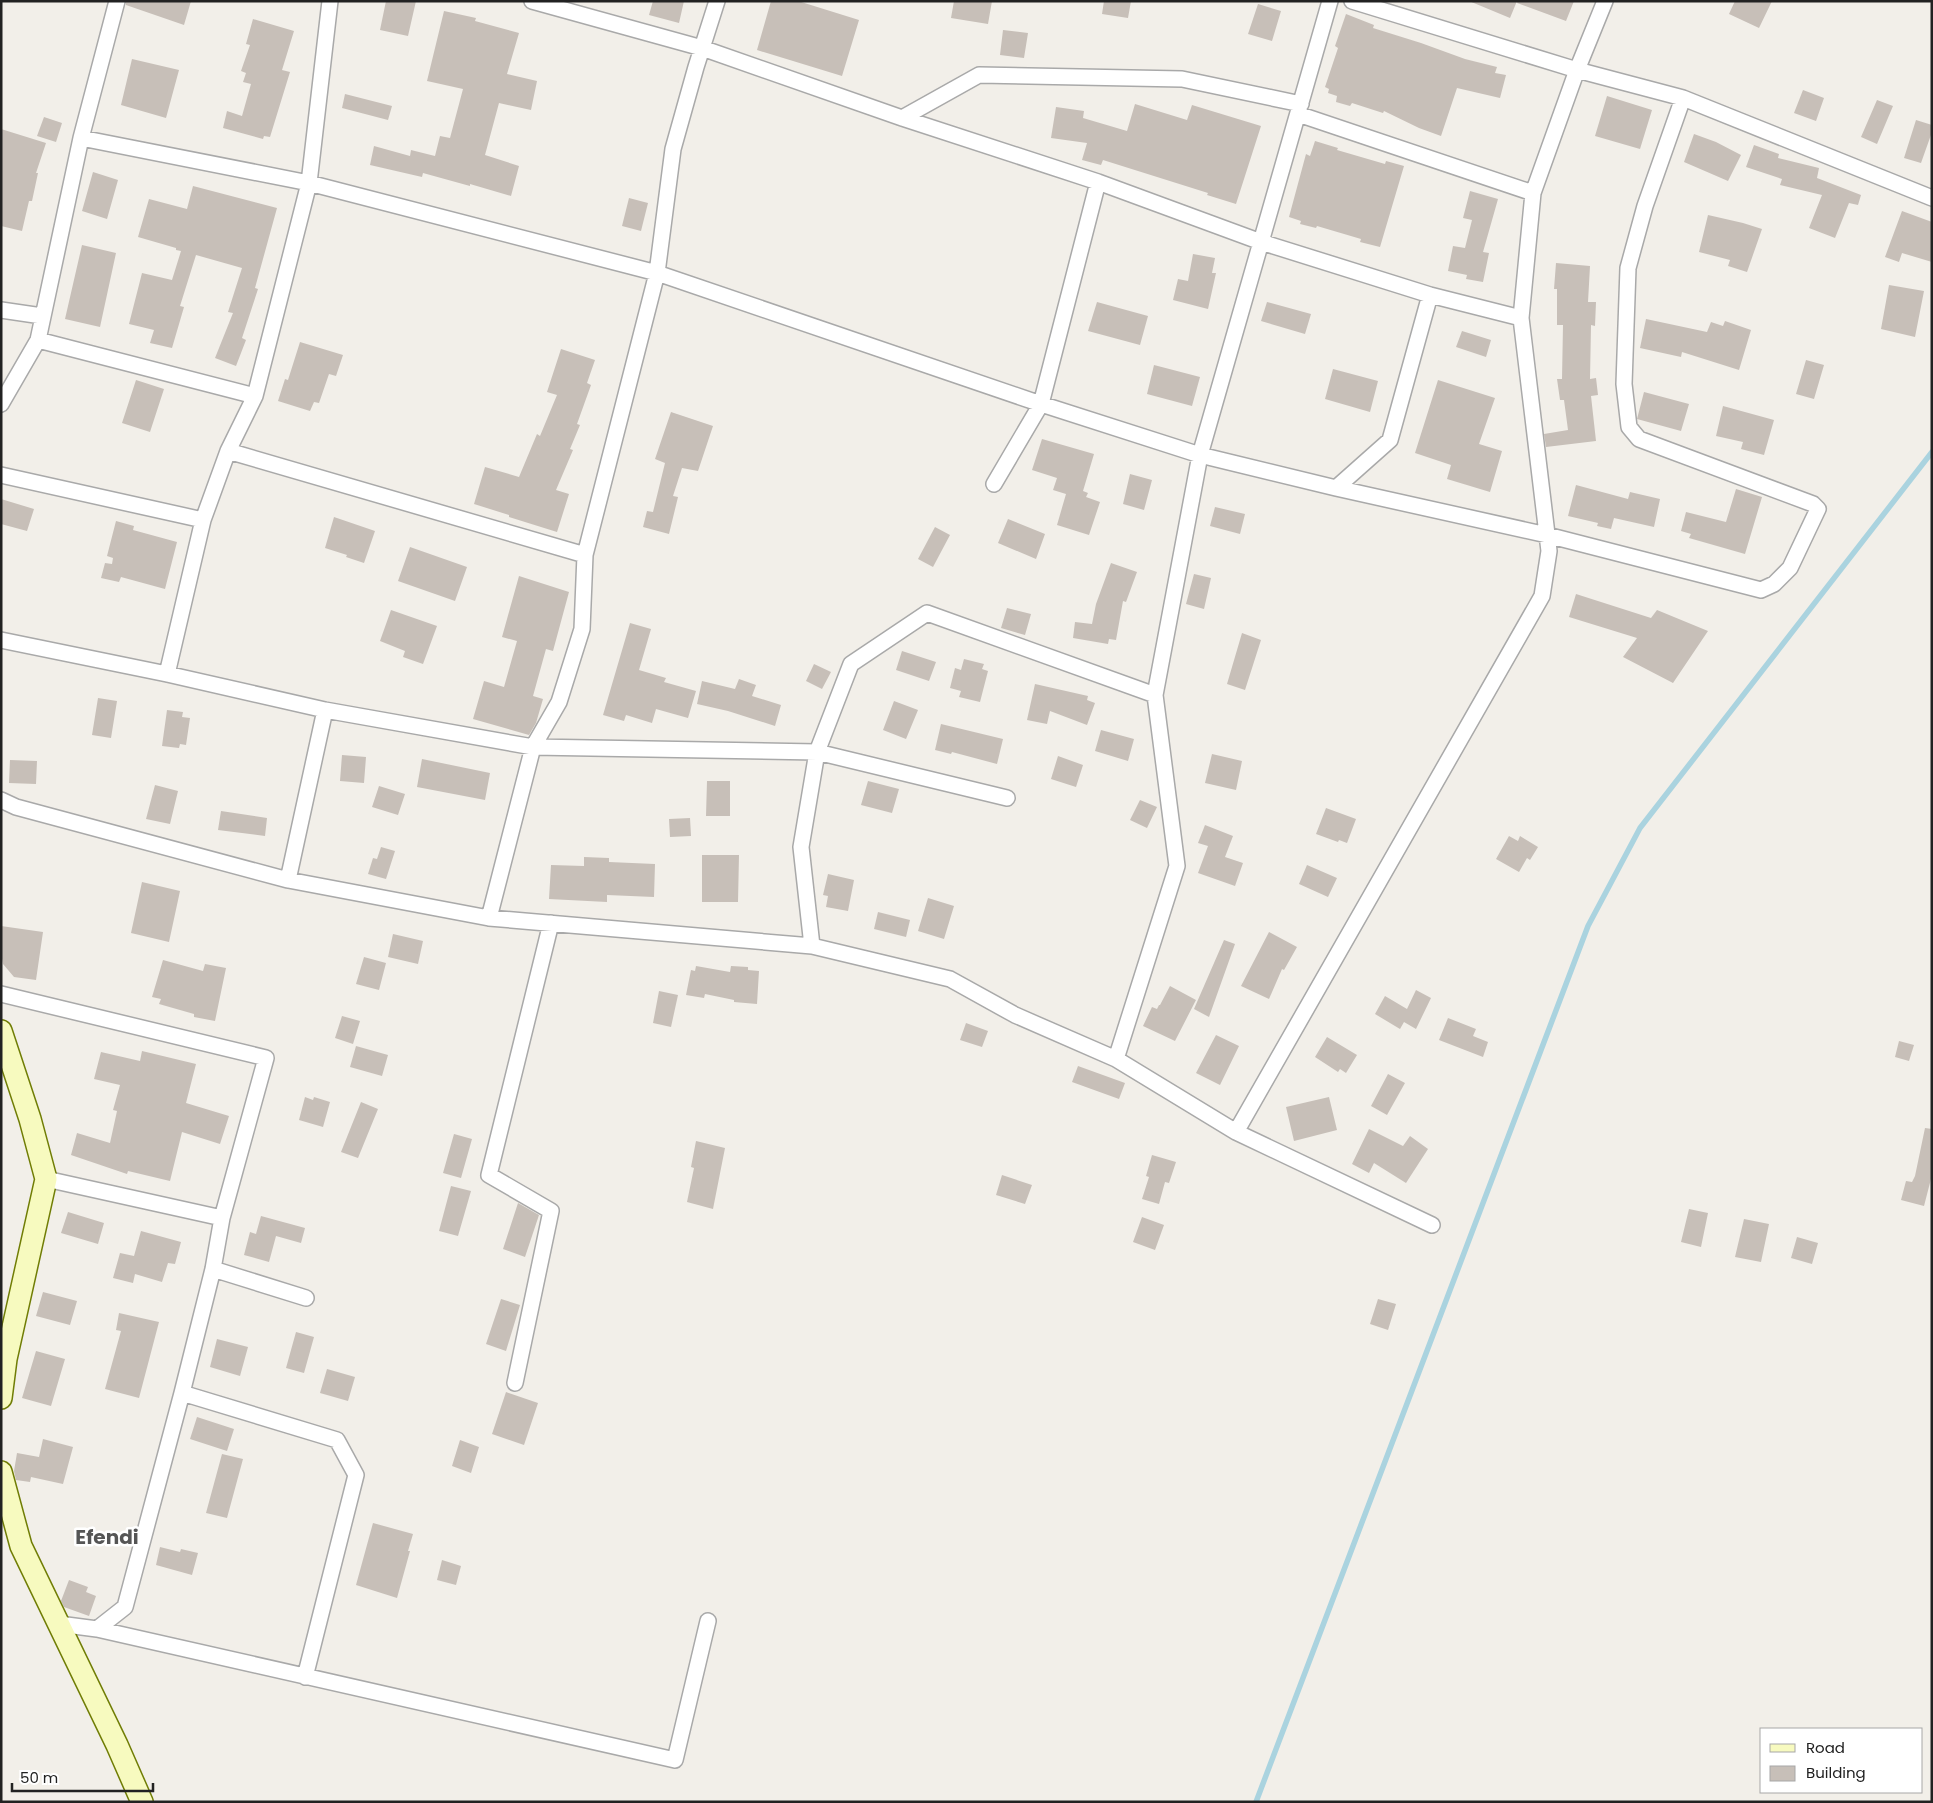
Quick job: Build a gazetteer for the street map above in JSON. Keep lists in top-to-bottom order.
{
  "districts": ["Efendi"],
  "legend": ["Road", "Building"],
  "scale_bar": "50 m"
}
